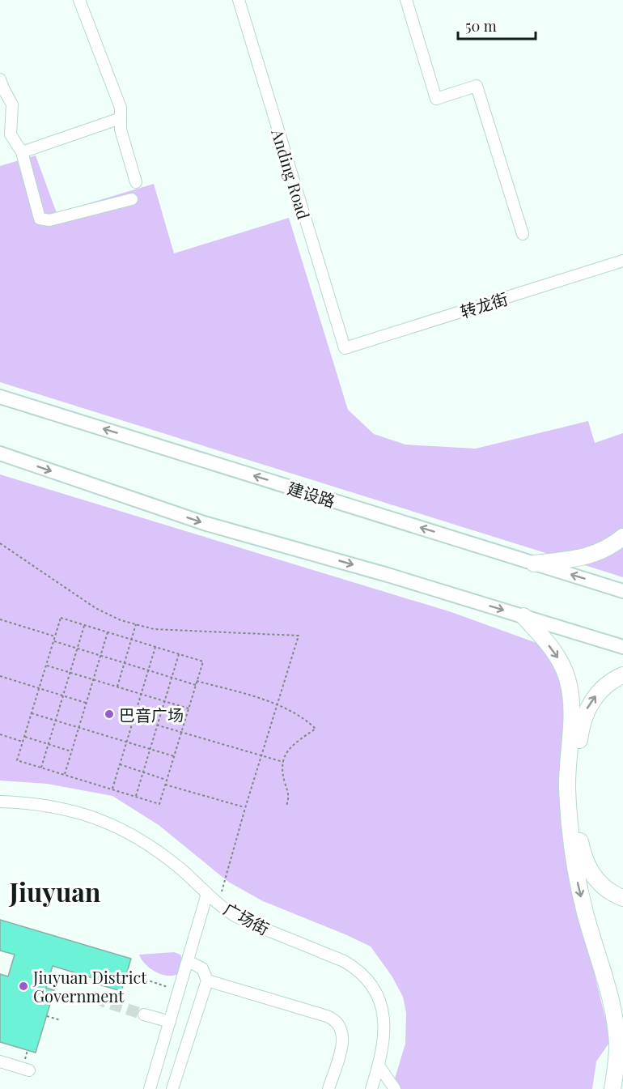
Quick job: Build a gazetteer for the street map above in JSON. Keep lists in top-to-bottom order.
{
  "streets": {
    "main road": ["建设路"],
    "street": ["Anding Road", "转龙街", "广场街"]
  },
  "crossings": [
    ["Anding Road", "转龙街"]
  ],
  "districts": ["Jiuyuan"],
  "places": ["巴音广场", "Jiuyuan District Government"],
  "scale_bar": "50 m"
}
